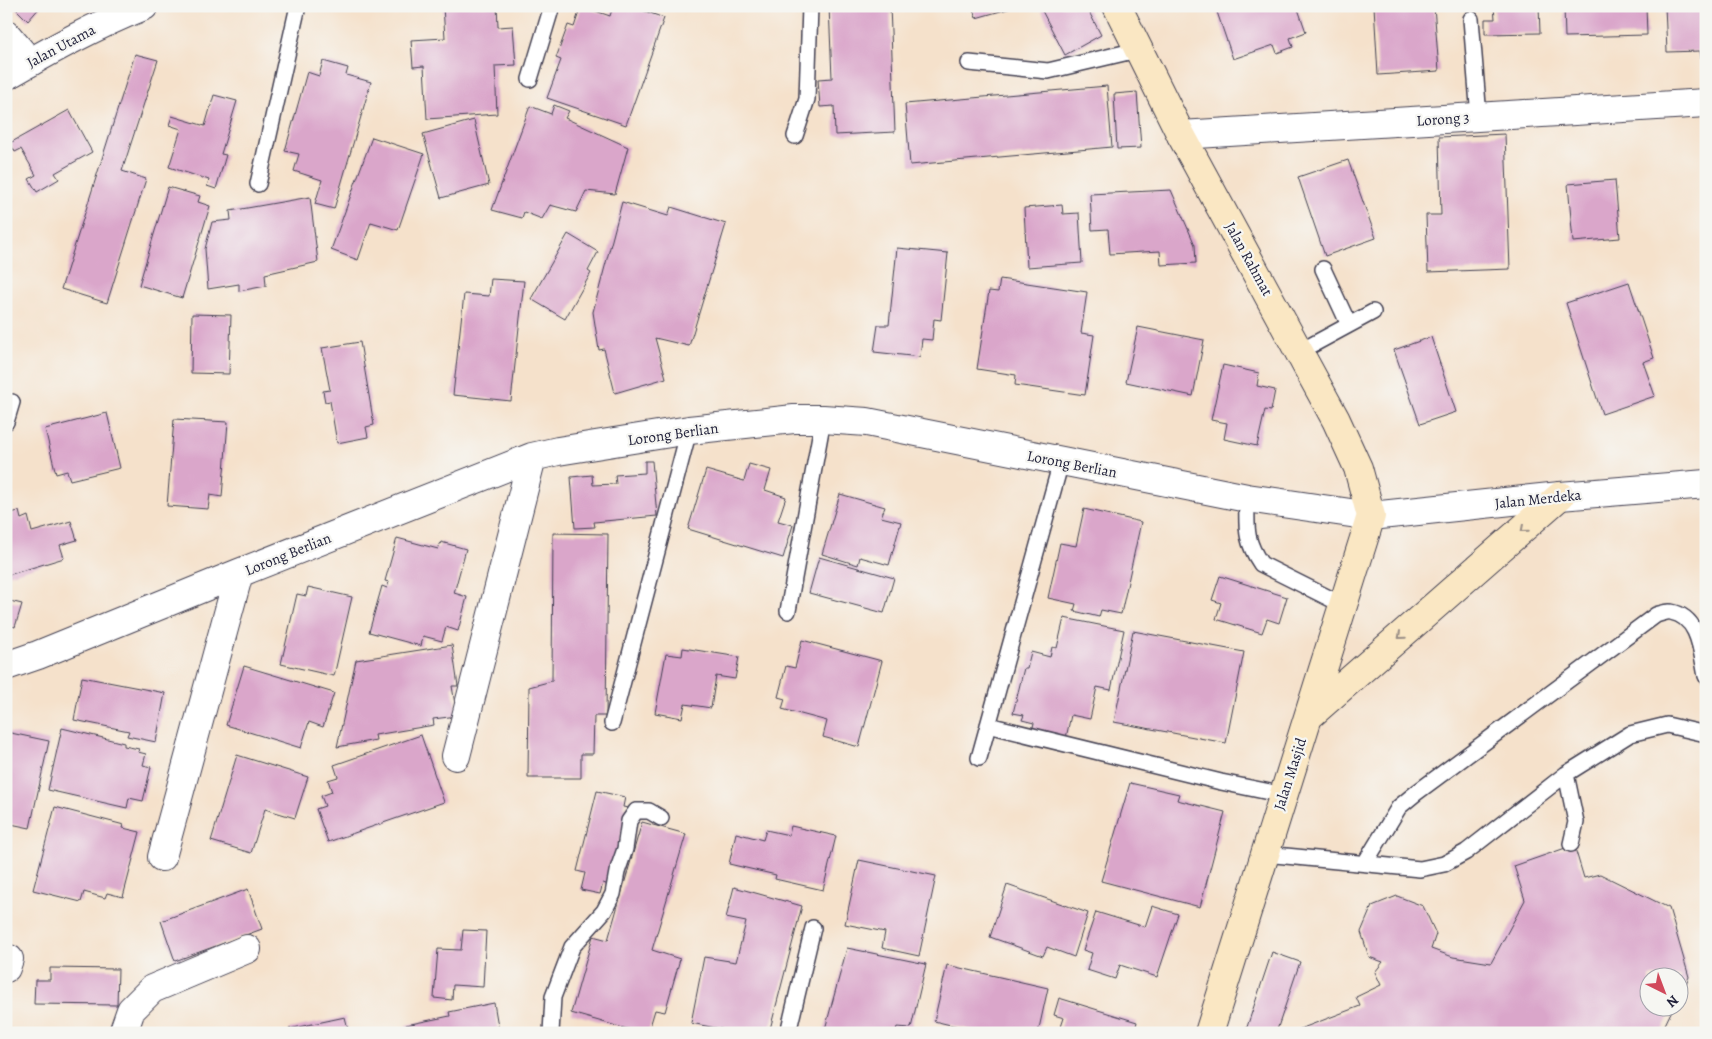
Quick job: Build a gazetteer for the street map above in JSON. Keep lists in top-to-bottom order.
{
  "streets": {
    "main road": ["Jalan Rahmat", "Jalan Masjid"],
    "street": [
      "Jalan Utama",
      "Lorong 3",
      "Lorong Berlian",
      "Jalan Merdeka"
    ]
  },
  "crossings": [
    ["Lorong 3", "Jalan Rahmat"],
    ["Jalan Rahmat", "Lorong Berlian"],
    ["Jalan Rahmat", "Jalan Merdeka"],
    ["Jalan Rahmat", "Jalan Masjid"],
    ["Lorong Berlian", "Jalan Merdeka"],
    ["Lorong Berlian", "Jalan Masjid"],
    ["Jalan Merdeka", "Jalan Masjid"]
  ],
  "north": "bottom right"
}
